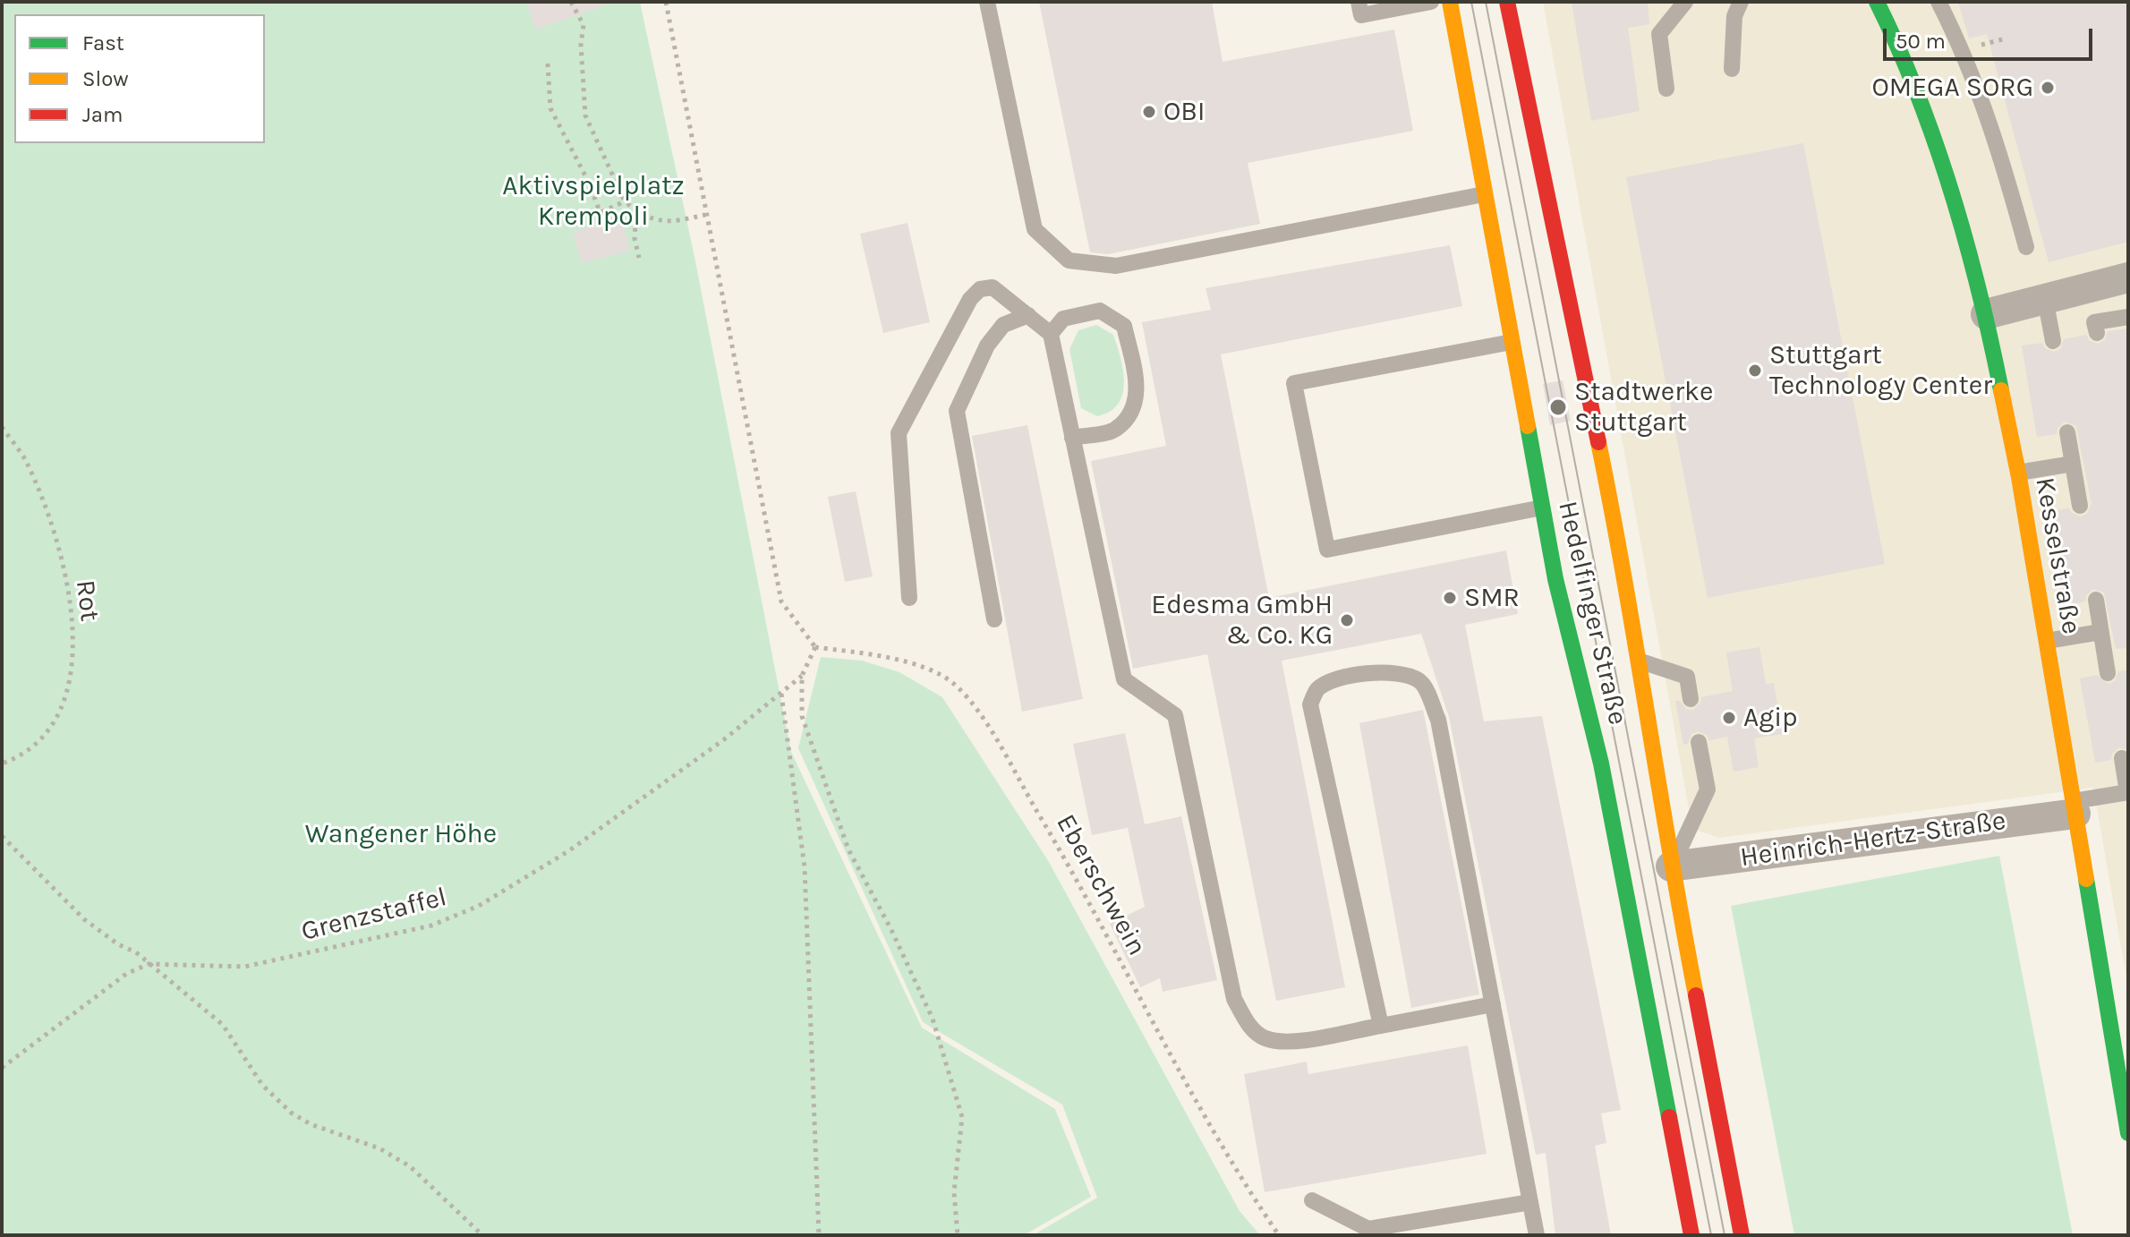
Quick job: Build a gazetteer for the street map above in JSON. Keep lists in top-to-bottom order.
{
  "streets": {
    "street": ["Kesselstraße", "Hedelfinger Straße", "Heinrich-Hertz-Straße"],
    "path": ["Rot", "Eberschwein", "Grenzstaffel"]
  },
  "crossings": [
    ["Kesselstraße", "Heinrich-Hertz-Straße"],
    ["Hedelfinger Straße", "Heinrich-Hertz-Straße"]
  ],
  "parks": ["Aktivspielplatz Krempoli", "Wangener Höhe"],
  "places": [
    "OMEGA SORG",
    "OBI",
    "Stuttgart Technology Center",
    "Stadtwerke Stuttgart",
    "SMR",
    "Edesma GmbH & Co. KG",
    "Agip"
  ],
  "legend": ["Fast", "Slow", "Jam"],
  "scale_bar": "50 m"
}
